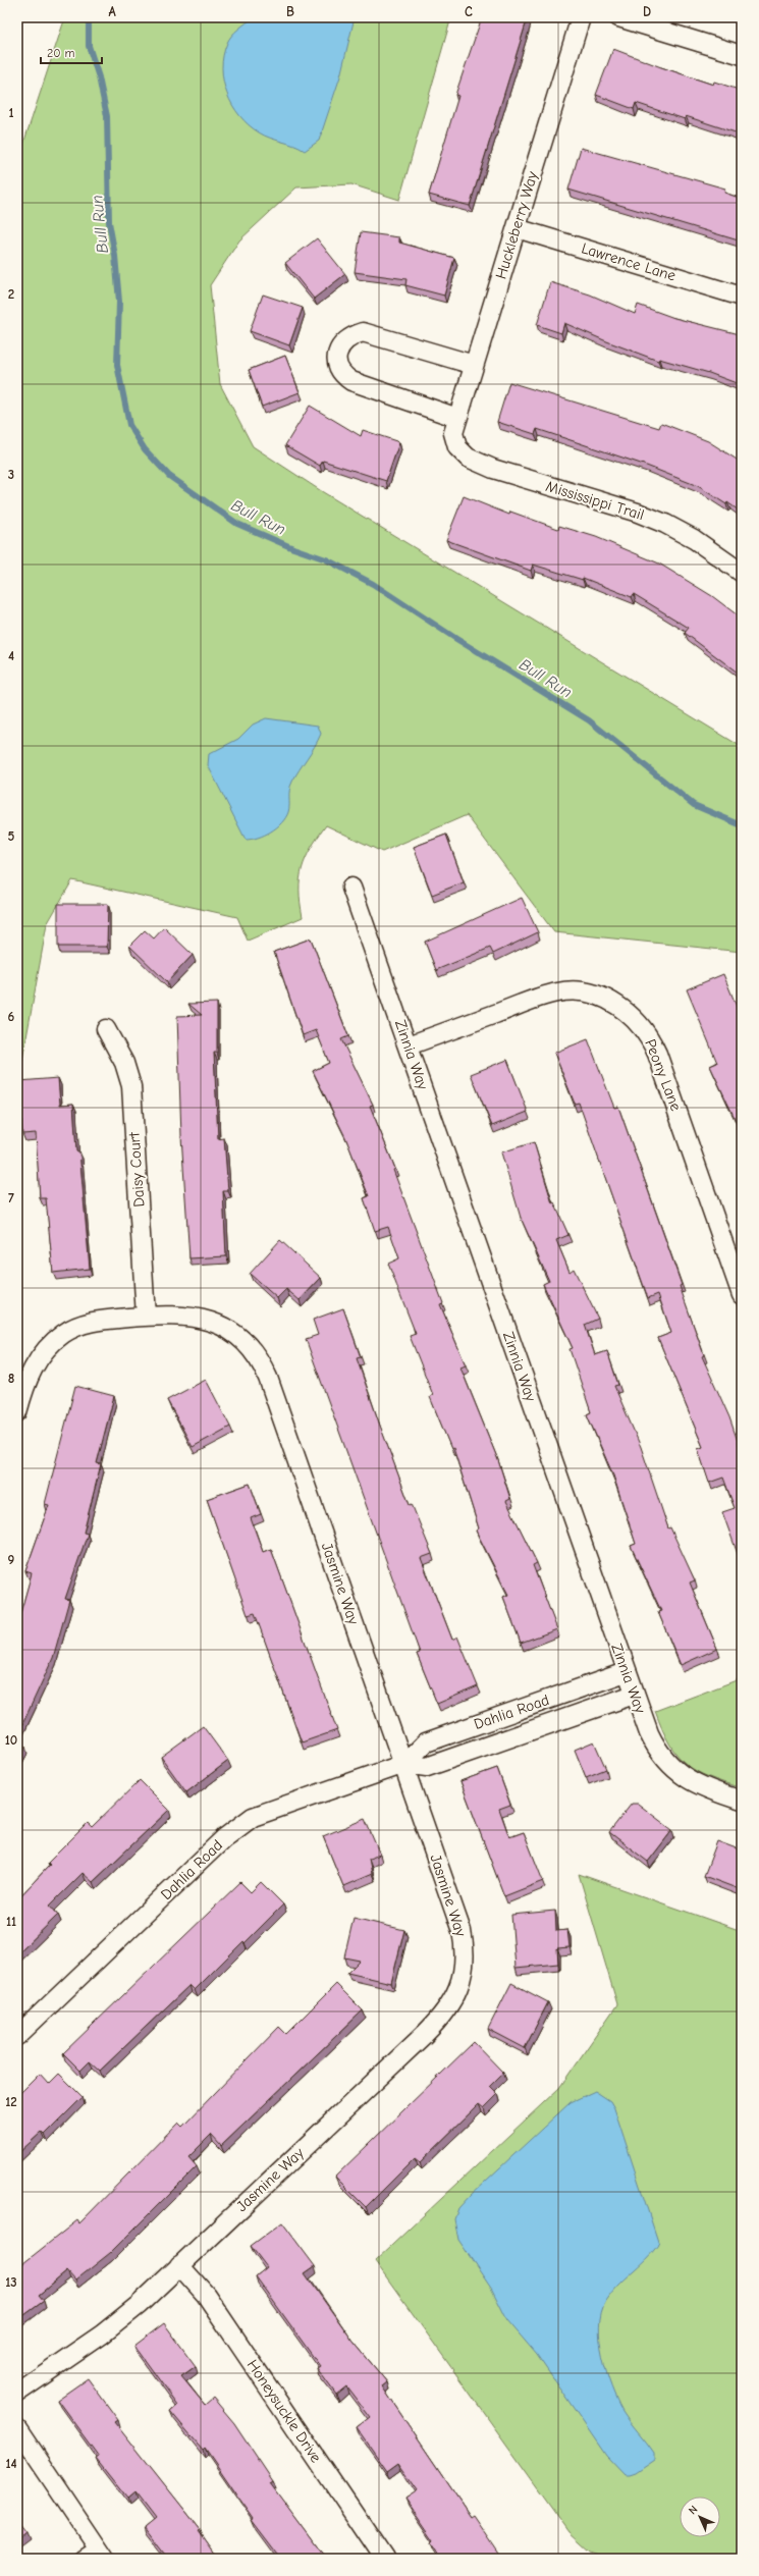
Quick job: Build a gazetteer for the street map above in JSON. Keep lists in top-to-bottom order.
{
  "streets": {
    "street": [
      "Huckleberry Way",
      "Lawrence Lane",
      "Mississippi Trail",
      "Zinnia Way",
      "Peony Lane",
      "Daisy Court",
      "Jasmine Way",
      "Dahlia Road",
      "Honeysuckle Drive"
    ]
  },
  "crossings": [
    ["Huckleberry Way", "Lawrence Lane"],
    ["Huckleberry Way", "Mississippi Trail"],
    ["Zinnia Way", "Peony Lane"],
    ["Zinnia Way", "Dahlia Road"],
    ["Daisy Court", "Jasmine Way"],
    ["Jasmine Way", "Dahlia Road"],
    ["Jasmine Way", "Honeysuckle Drive"]
  ],
  "water": ["Bull Run"],
  "scale_bar": "20 m",
  "north": "top left",
  "grid": {
    "columns": [
      "A",
      "B",
      "C",
      "D"
    ],
    "rows": [
      "1",
      "2",
      "3",
      "4",
      "5",
      "6",
      "7",
      "8",
      "9",
      "10",
      "11",
      "12",
      "13",
      "14"
    ]
  }
}
